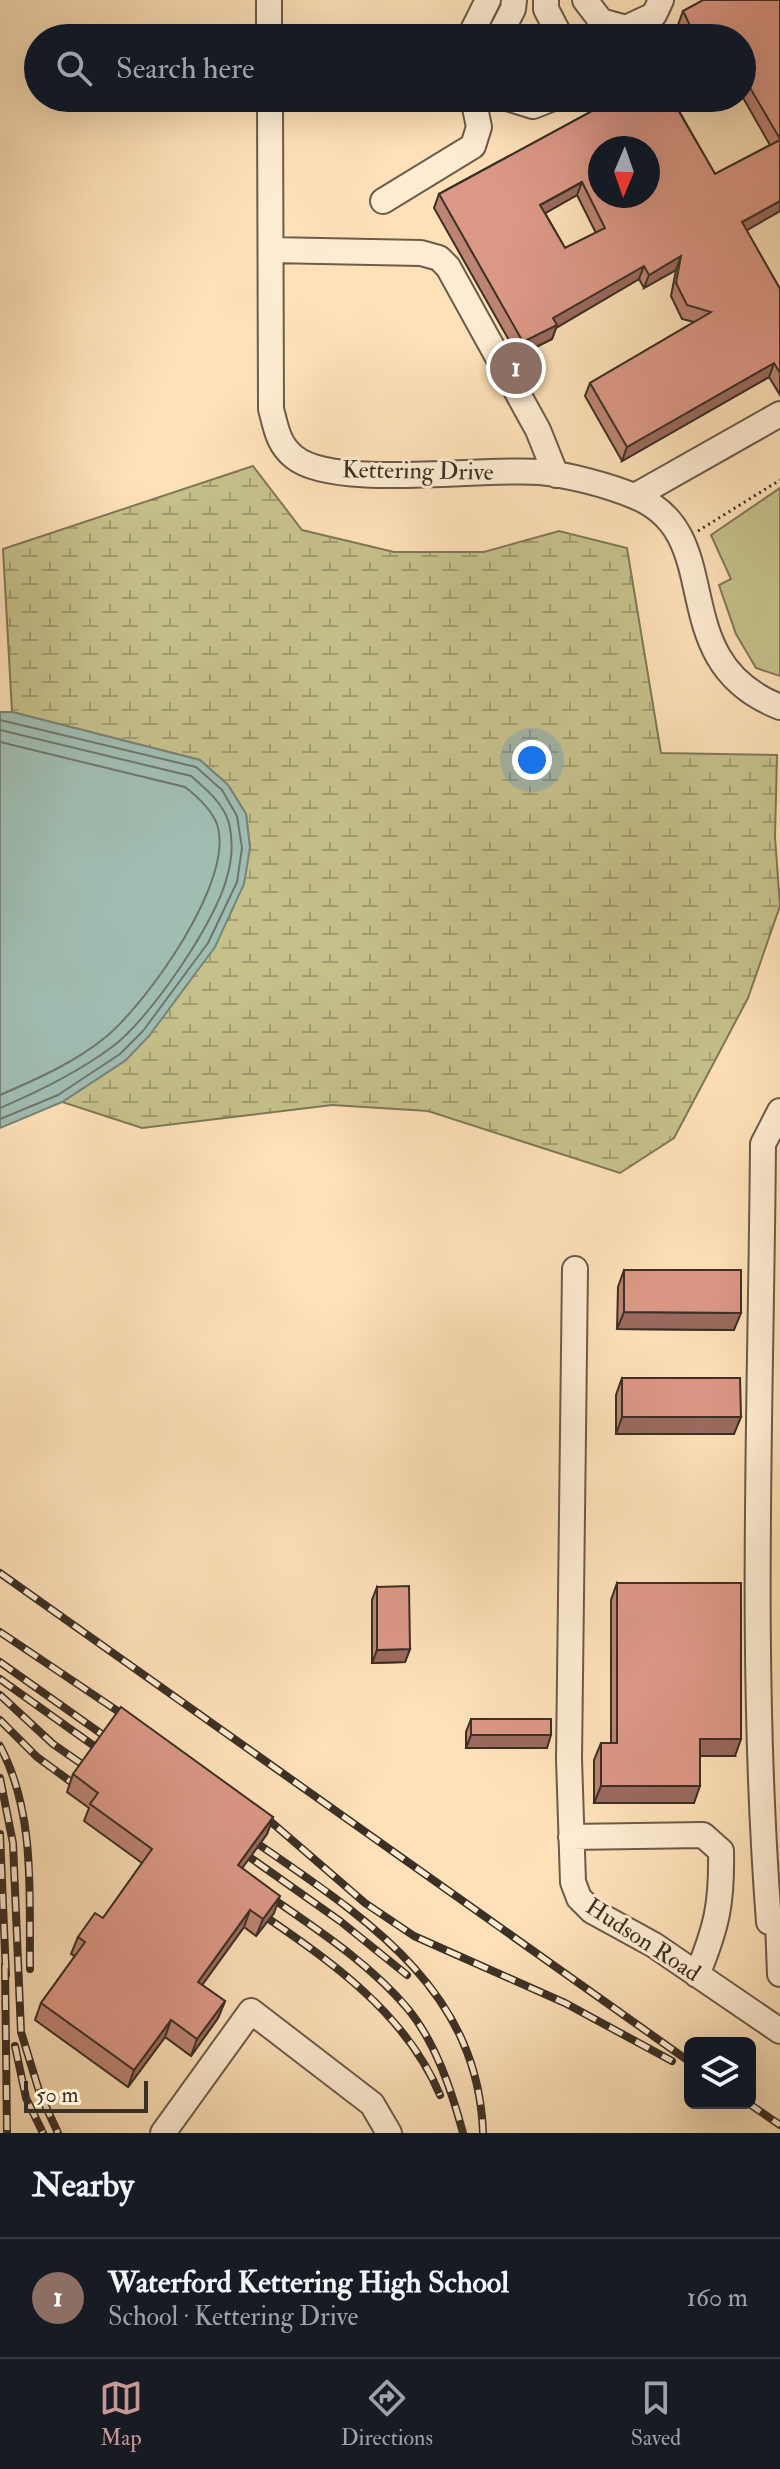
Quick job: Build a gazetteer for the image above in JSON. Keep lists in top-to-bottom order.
{
  "streets": {
    "street": ["Kettering Drive", "Hudson Road"]
  },
  "scale_bar": "50 m",
  "north": "bottom",
  "page": {
    "search": "Search here",
    "pins": "1",
    "scale": "50 m",
    "heading": "Nearby",
    "list": [
      {
        "mark": "1",
        "name": "Waterford Kettering High School",
        "note": "School · Kettering Drive",
        "value": "160 m"
      }
    ],
    "nav": ["Map", "Directions", "Saved"]
  }
}
